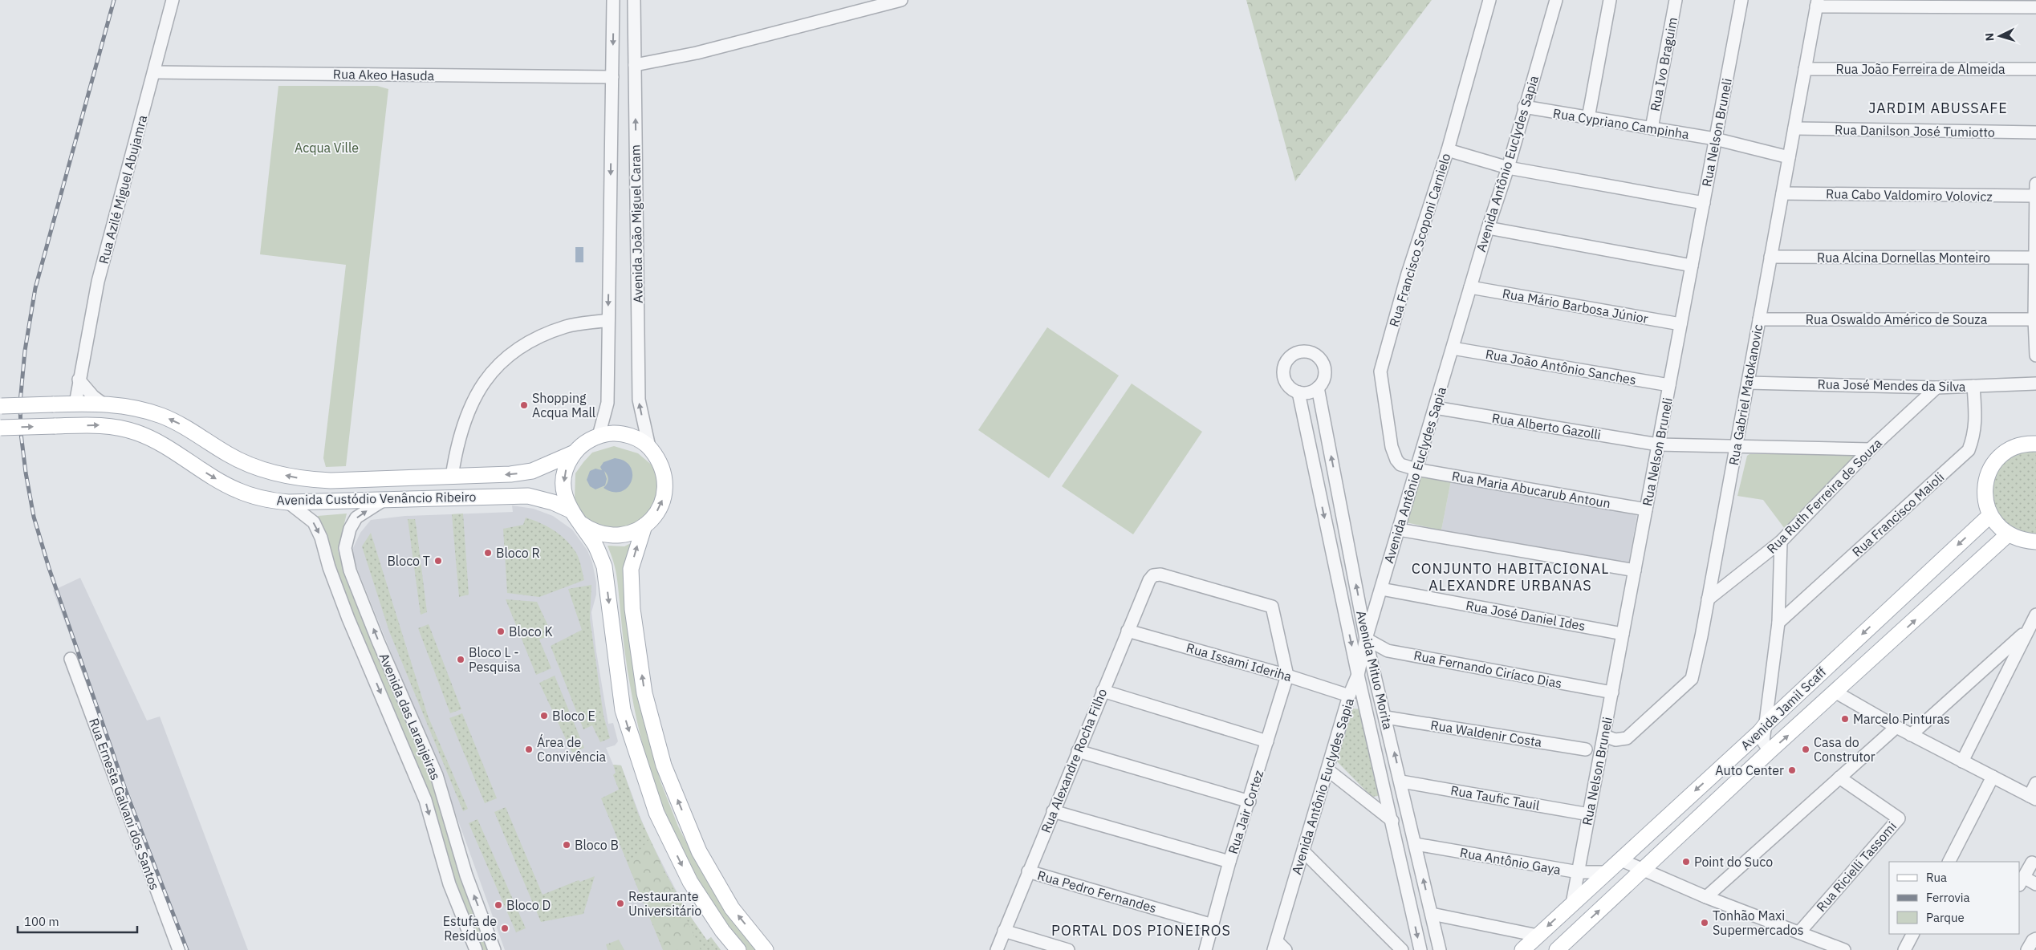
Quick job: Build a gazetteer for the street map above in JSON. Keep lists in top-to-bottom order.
{
  "streets": {
    "main road": ["Avenida Custódio Venâncio Ribeiro", "Avenida Jamil Scaff"],
    "street": [
      "Rua Ivo Braguim",
      "Rua João Ferreira de Almeida",
      "Rua Akeo Hasuda",
      "Rua Cypriano Campinha",
      "Rua Danilson José Tumiotto",
      "Rua Nelson Bruneli",
      "Avenida Antônio Euclydes Sapia",
      "Rua Azilé Miguel Abujamra",
      "Rua Cabo Valdomiro Volovicz",
      "Avenida João Miguel Caram",
      "Rua Francisco Scoponi Carnielo",
      "Rua Alcina Dornellas Monteiro",
      "Rua Mário Barbosa Júnior",
      "Rua Oswaldo Américo de Souza",
      "Rua João Antônio Sanches",
      "Rua José Mendes da Silva",
      "Rua Gabriel Matokanovic",
      "Rua Alberto Gazolli",
      "Rua Maria Abucarub Antoun",
      "Rua Ruth Ferreira de Souza",
      "Rua Francisco Maioli",
      "Rua José Daniel Ides",
      "Rua Issami Ideriha",
      "Rua Fernando Ciríaco Dias",
      "Avenida Mituo Morita",
      "Avenida das Laranjeiras",
      "Rua Waldenir Costa",
      "Rua Alexandre Rocha Filho",
      "Rua Taufic Tauil",
      "Rua Ernesta Galvani dos Santos",
      "Rua Jair Cortez",
      "Rua Antônio Gaya",
      "Rua Ricielli Tassomi",
      "Rua Pedro Fernandes"
    ]
  },
  "crossings": [
    ["Rua Ivo Braguim", "Rua Cypriano Campinha"],
    ["Rua João Ferreira de Almeida", "Rua Gabriel Matokanovic"],
    ["Rua Akeo Hasuda", "Rua Azilé Miguel Abujamra"],
    ["Rua Akeo Hasuda", "Avenida João Miguel Caram"],
    ["Rua Cypriano Campinha", "Rua Nelson Bruneli"],
    ["Rua Cypriano Campinha", "Avenida Antônio Euclydes Sapia"],
    ["Rua Cypriano Campinha", "Rua Gabriel Matokanovic"],
    ["Rua Danilson José Tumiotto", "Rua Gabriel Matokanovic"],
    ["Rua Nelson Bruneli", "Rua Mário Barbosa Júnior"],
    ["Rua Nelson Bruneli", "Rua João Antônio Sanches"],
    ["Rua Nelson Bruneli", "Rua Gabriel Matokanovic"],
    ["Rua Nelson Bruneli", "Rua Alberto Gazolli"],
    ["Rua Nelson Bruneli", "Rua Maria Abucarub Antoun"],
    ["Rua Nelson Bruneli", "Rua José Daniel Ides"],
    ["Rua Nelson Bruneli", "Rua Fernando Ciríaco Dias"],
    ["Rua Nelson Bruneli", "Avenida Jamil Scaff"],
    ["Rua Nelson Bruneli", "Rua Taufic Tauil"],
    ["Rua Nelson Bruneli", "Rua Antônio Gaya"],
    ["Avenida Antônio Euclydes Sapia", "Rua Francisco Scoponi Carnielo"],
    ["Avenida Antônio Euclydes Sapia", "Rua Mário Barbosa Júnior"],
    ["Avenida Antônio Euclydes Sapia", "Rua João Antônio Sanches"],
    ["Avenida Antônio Euclydes Sapia", "Rua Alberto Gazolli"],
    ["Avenida Antônio Euclydes Sapia", "Rua Maria Abucarub Antoun"],
    ["Avenida Antônio Euclydes Sapia", "Rua José Daniel Ides"],
    ["Avenida Antônio Euclydes Sapia", "Rua Issami Ideriha"],
    ["Avenida Antônio Euclydes Sapia", "Rua Fernando Ciríaco Dias"],
    ["Avenida Antônio Euclydes Sapia", "Avenida Mituo Morita"],
    ["Rua Azilé Miguel Abujamra", "Avenida Custódio Venâncio Ribeiro"],
    ["Rua Cabo Valdomiro Volovicz", "Rua Gabriel Matokanovic"],
    ["Avenida João Miguel Caram", "Avenida Custódio Venâncio Ribeiro"],
    ["Rua Francisco Scoponi Carnielo", "Rua Maria Abucarub Antoun"],
    ["Rua Alcina Dornellas Monteiro", "Rua Gabriel Matokanovic"],
    ["Rua Oswaldo Américo de Souza", "Rua Gabriel Matokanovic"],
    ["Rua José Mendes da Silva", "Rua Gabriel Matokanovic"],
    ["Rua José Mendes da Silva", "Rua Ruth Ferreira de Souza"],
    ["Rua José Mendes da Silva", "Rua Francisco Maioli"],
    ["Rua Gabriel Matokanovic", "Rua Alberto Gazolli"],
    ["Rua Gabriel Matokanovic", "Rua Ruth Ferreira de Souza"],
    ["Rua Alberto Gazolli", "Rua Ruth Ferreira de Souza"],
    ["Avenida Custódio Venâncio Ribeiro", "Avenida das Laranjeiras"],
    ["Rua Issami Ideriha", "Rua Alexandre Rocha Filho"],
    ["Rua Issami Ideriha", "Rua Jair Cortez"],
    ["Rua Fernando Ciríaco Dias", "Avenida Mituo Morita"],
    ["Avenida Mituo Morita", "Rua Waldenir Costa"],
    ["Avenida Mituo Morita", "Rua Taufic Tauil"],
    ["Avenida Mituo Morita", "Rua Antônio Gaya"],
    ["Avenida Jamil Scaff", "Rua Antônio Gaya"],
    ["Rua Alexandre Rocha Filho", "Rua Jair Cortez"],
    ["Rua Alexandre Rocha Filho", "Rua Pedro Fernandes"],
    ["Rua Jair Cortez", "Rua Pedro Fernandes"]
  ],
  "districts": ["JARDIM ABUSSAFE", "CONJUNTO HABITACIONAL ALEXANDRE URBANAS", "PORTAL DOS PIONEIROS"],
  "parks": ["Acqua Ville"],
  "places": [
    "Shopping Acqua Mall",
    "Bloco R",
    "Bloco T",
    "Bloco K",
    "Bloco L - Pesquisa",
    "Bloco E",
    "Marcelo Pinturas",
    "Área de Convivência",
    "Casa do Construtor",
    "Auto Center",
    "Bloco B",
    "Point do Suco",
    "Restaurante Universitário",
    "Bloco D",
    "Tonhão Maxi Supermercados",
    "Estufa de Resíduos"
  ],
  "legend": ["Rua", "Ferrovia", "Parque"],
  "scale_bar": "100 m",
  "north": "left"
}
